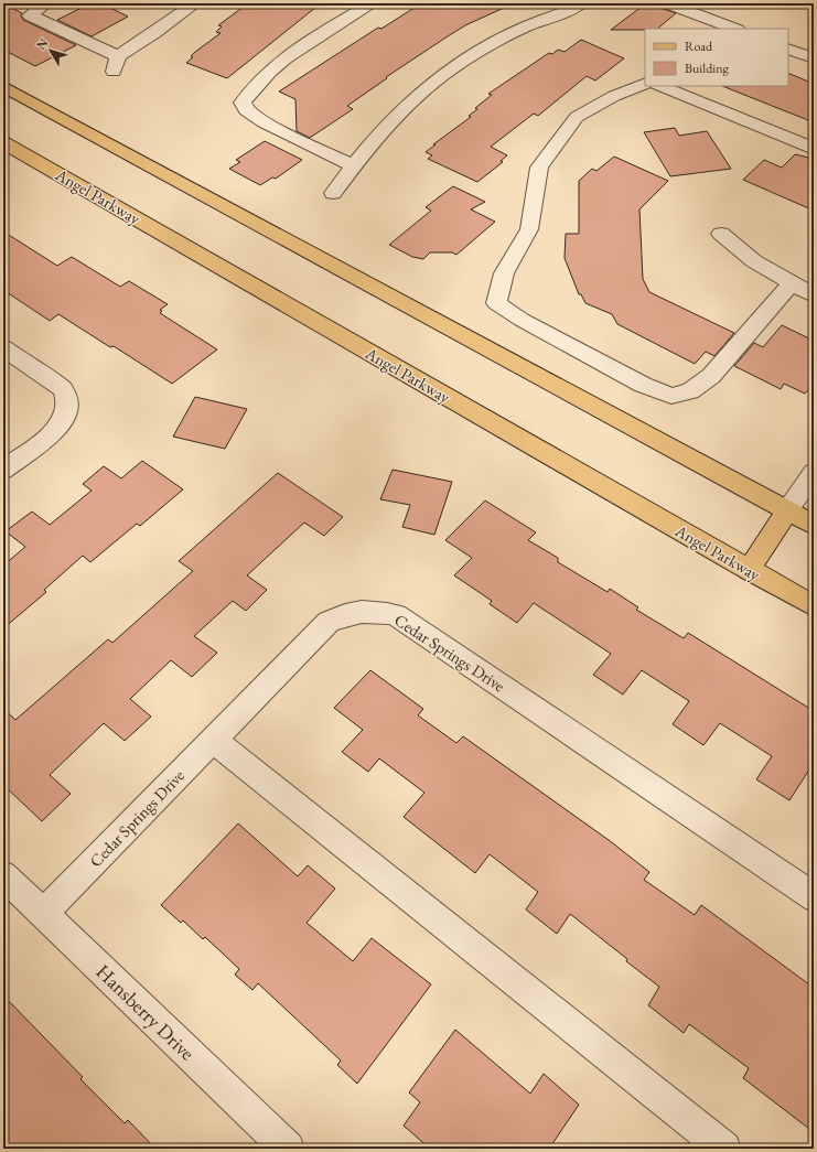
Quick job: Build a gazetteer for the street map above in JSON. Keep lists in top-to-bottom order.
{
  "streets": {
    "main road": ["Angel Parkway"],
    "street": ["Cedar Springs Drive", "Hansberry Drive"]
  },
  "crossings": [
    ["Cedar Springs Drive", "Hansberry Drive"]
  ],
  "legend": ["Road", "Building"],
  "north": "top left"
}
